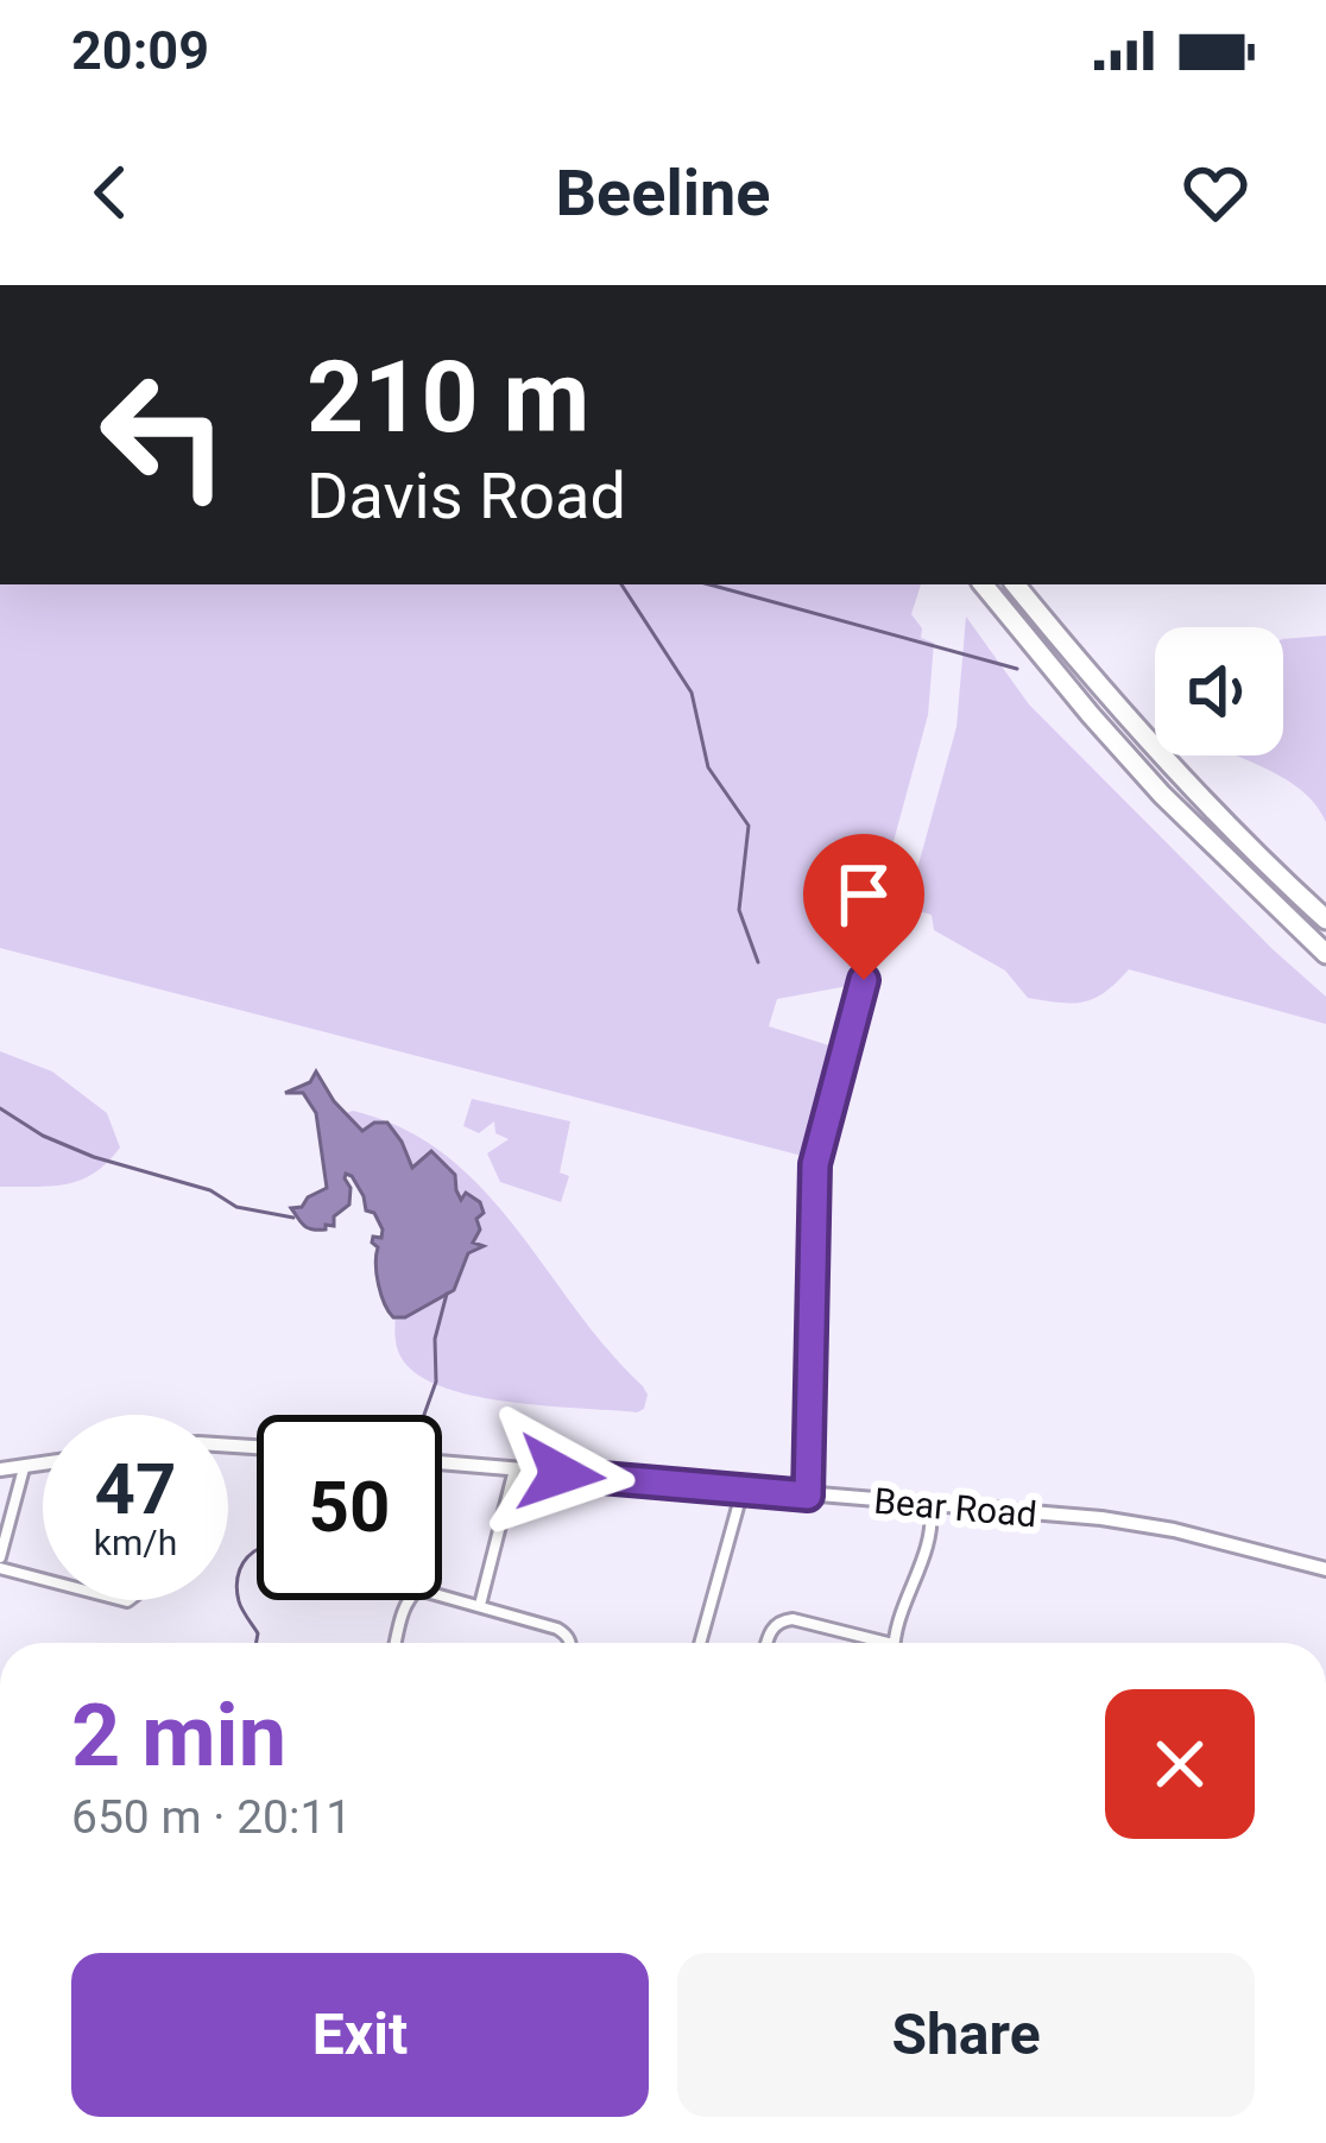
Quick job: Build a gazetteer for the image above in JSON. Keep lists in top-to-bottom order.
{
  "streets": {
    "main road": ["Bear Road"]
  },
  "page": {
    "status": "20:09",
    "header": "Beeline",
    "turn": ["210 m", "Davis Road"],
    "speed": "47 km/h",
    "limit": "50",
    "heading": ["2 min", "650 m · 20:11"],
    "buttons": ["Exit", "Share"]
  }
}
